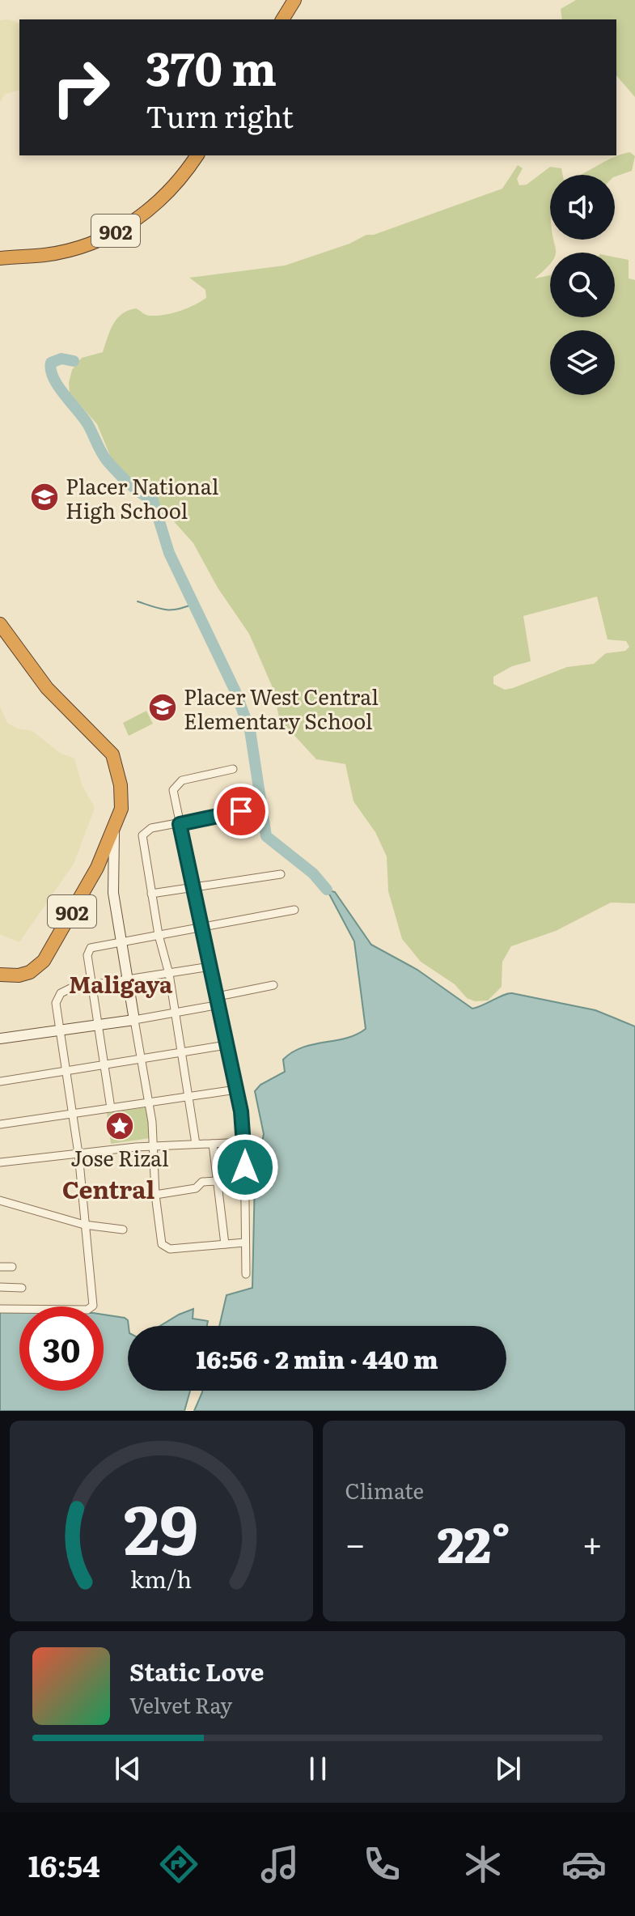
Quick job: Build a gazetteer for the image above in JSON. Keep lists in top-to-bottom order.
{
  "streets": {
    "highway": ["902"]
  },
  "districts": ["Maligaya", "Central"],
  "places": {
    "school or university": ["Placer National High School", "Placer West Central Elementary School"],
    "place": ["Jose Rizal"]
  },
  "page": {
    "turn": ["370 m", "Turn right"],
    "limit": "30",
    "trip": "16:56 · 2 min · 440 m",
    "tile": "Climate",
    "heat": ["−", "22°", "+"],
    "song": ["Static Love", "Velvet Ray"],
    "tabs": "16:54",
    "gauge": ["29", "km/h"]
  }
}
